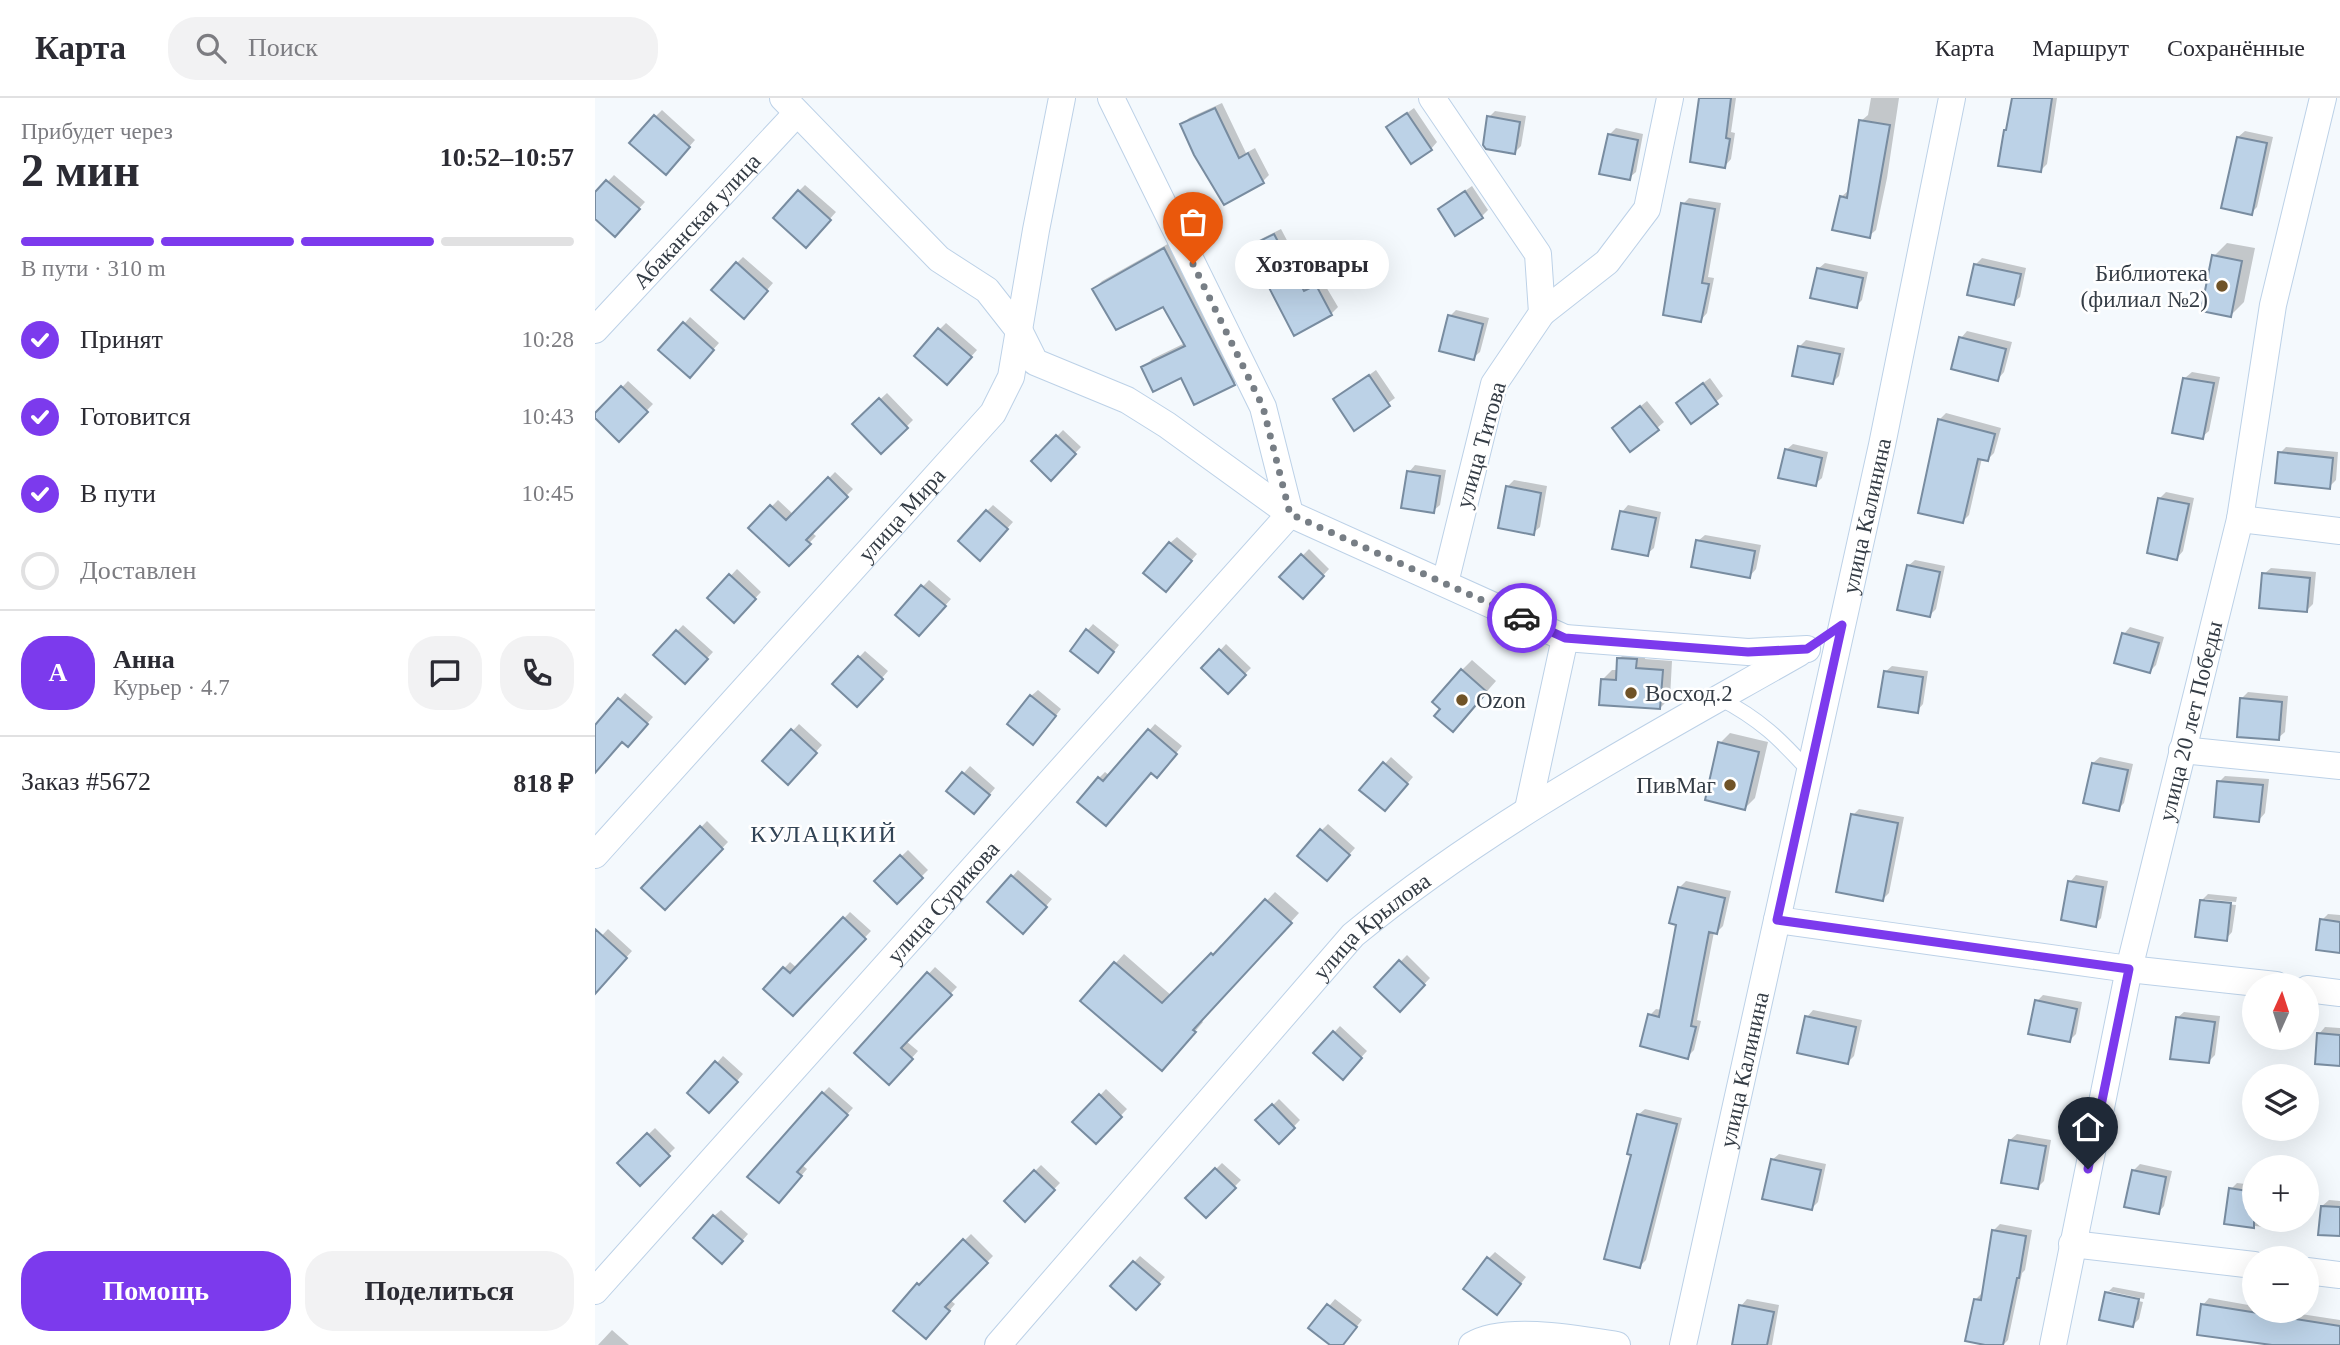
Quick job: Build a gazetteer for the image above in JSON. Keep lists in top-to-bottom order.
{
  "streets": {
    "street": [
      "Абаканская улица",
      "улица Титова",
      "улица Мира",
      "улица Калинина",
      "улица 20 лет Победы",
      "улица Сурикова",
      "улица Крылова"
    ]
  },
  "crossings": [
    ["улица Калинина", "улица Крылова"]
  ],
  "districts": ["КУЛАЦКИЙ"],
  "places": [
    "Хозтовары",
    "Библиотека (филиал №2)",
    "Восход.2",
    "Ozon",
    "ПивМаг"
  ],
  "north": "top",
  "page": {
    "header": "Карта",
    "search": "Поиск",
    "nav": ["Карта", "Маршрут", "Сохранённые"],
    "heading": ["2 мин", "Прибудет через", "10:52–10:57"],
    "panel": [
      "Анна",
      "Курьер · 4.7",
      "Заказ #5672",
      "818 ₽"
    ],
    "bar": "В пути · 310 m",
    "bubble": "Хозтовары",
    "list": [
      ["Принят", "10:28"],
      ["Готовится", "10:43"],
      ["В пути", "10:45"],
      "Доставлен"
    ],
    "round": "А",
    "map_buttons": ["+", "−"],
    "buttons": ["Помощь", "Поделиться"]
  }
}
